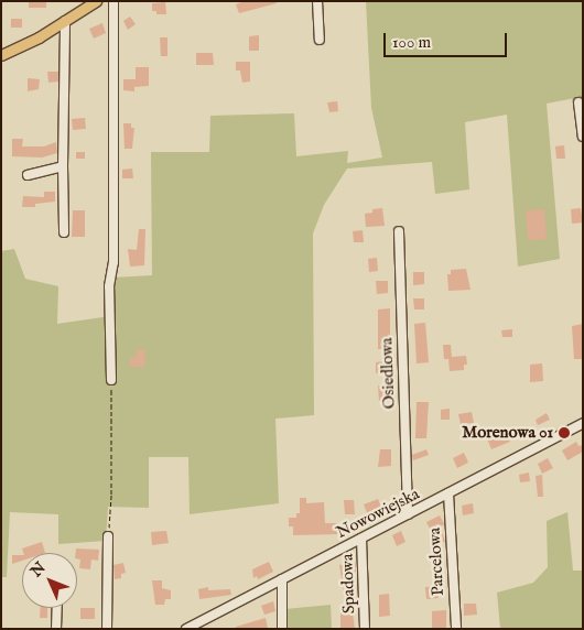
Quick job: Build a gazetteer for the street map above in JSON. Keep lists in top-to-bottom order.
{
  "streets": {
    "street": [
      "Osiedlowa",
      "Nowowiejska",
      "Parcelowa",
      "Spadowa"
    ]
  },
  "crossings": [
    ["Osiedlowa", "Nowowiejska"],
    ["Nowowiejska", "Parcelowa"],
    ["Nowowiejska", "Spadowa"]
  ],
  "places": ["Morenowa 01"],
  "scale_bar": "100 m",
  "north": "top left"
}
